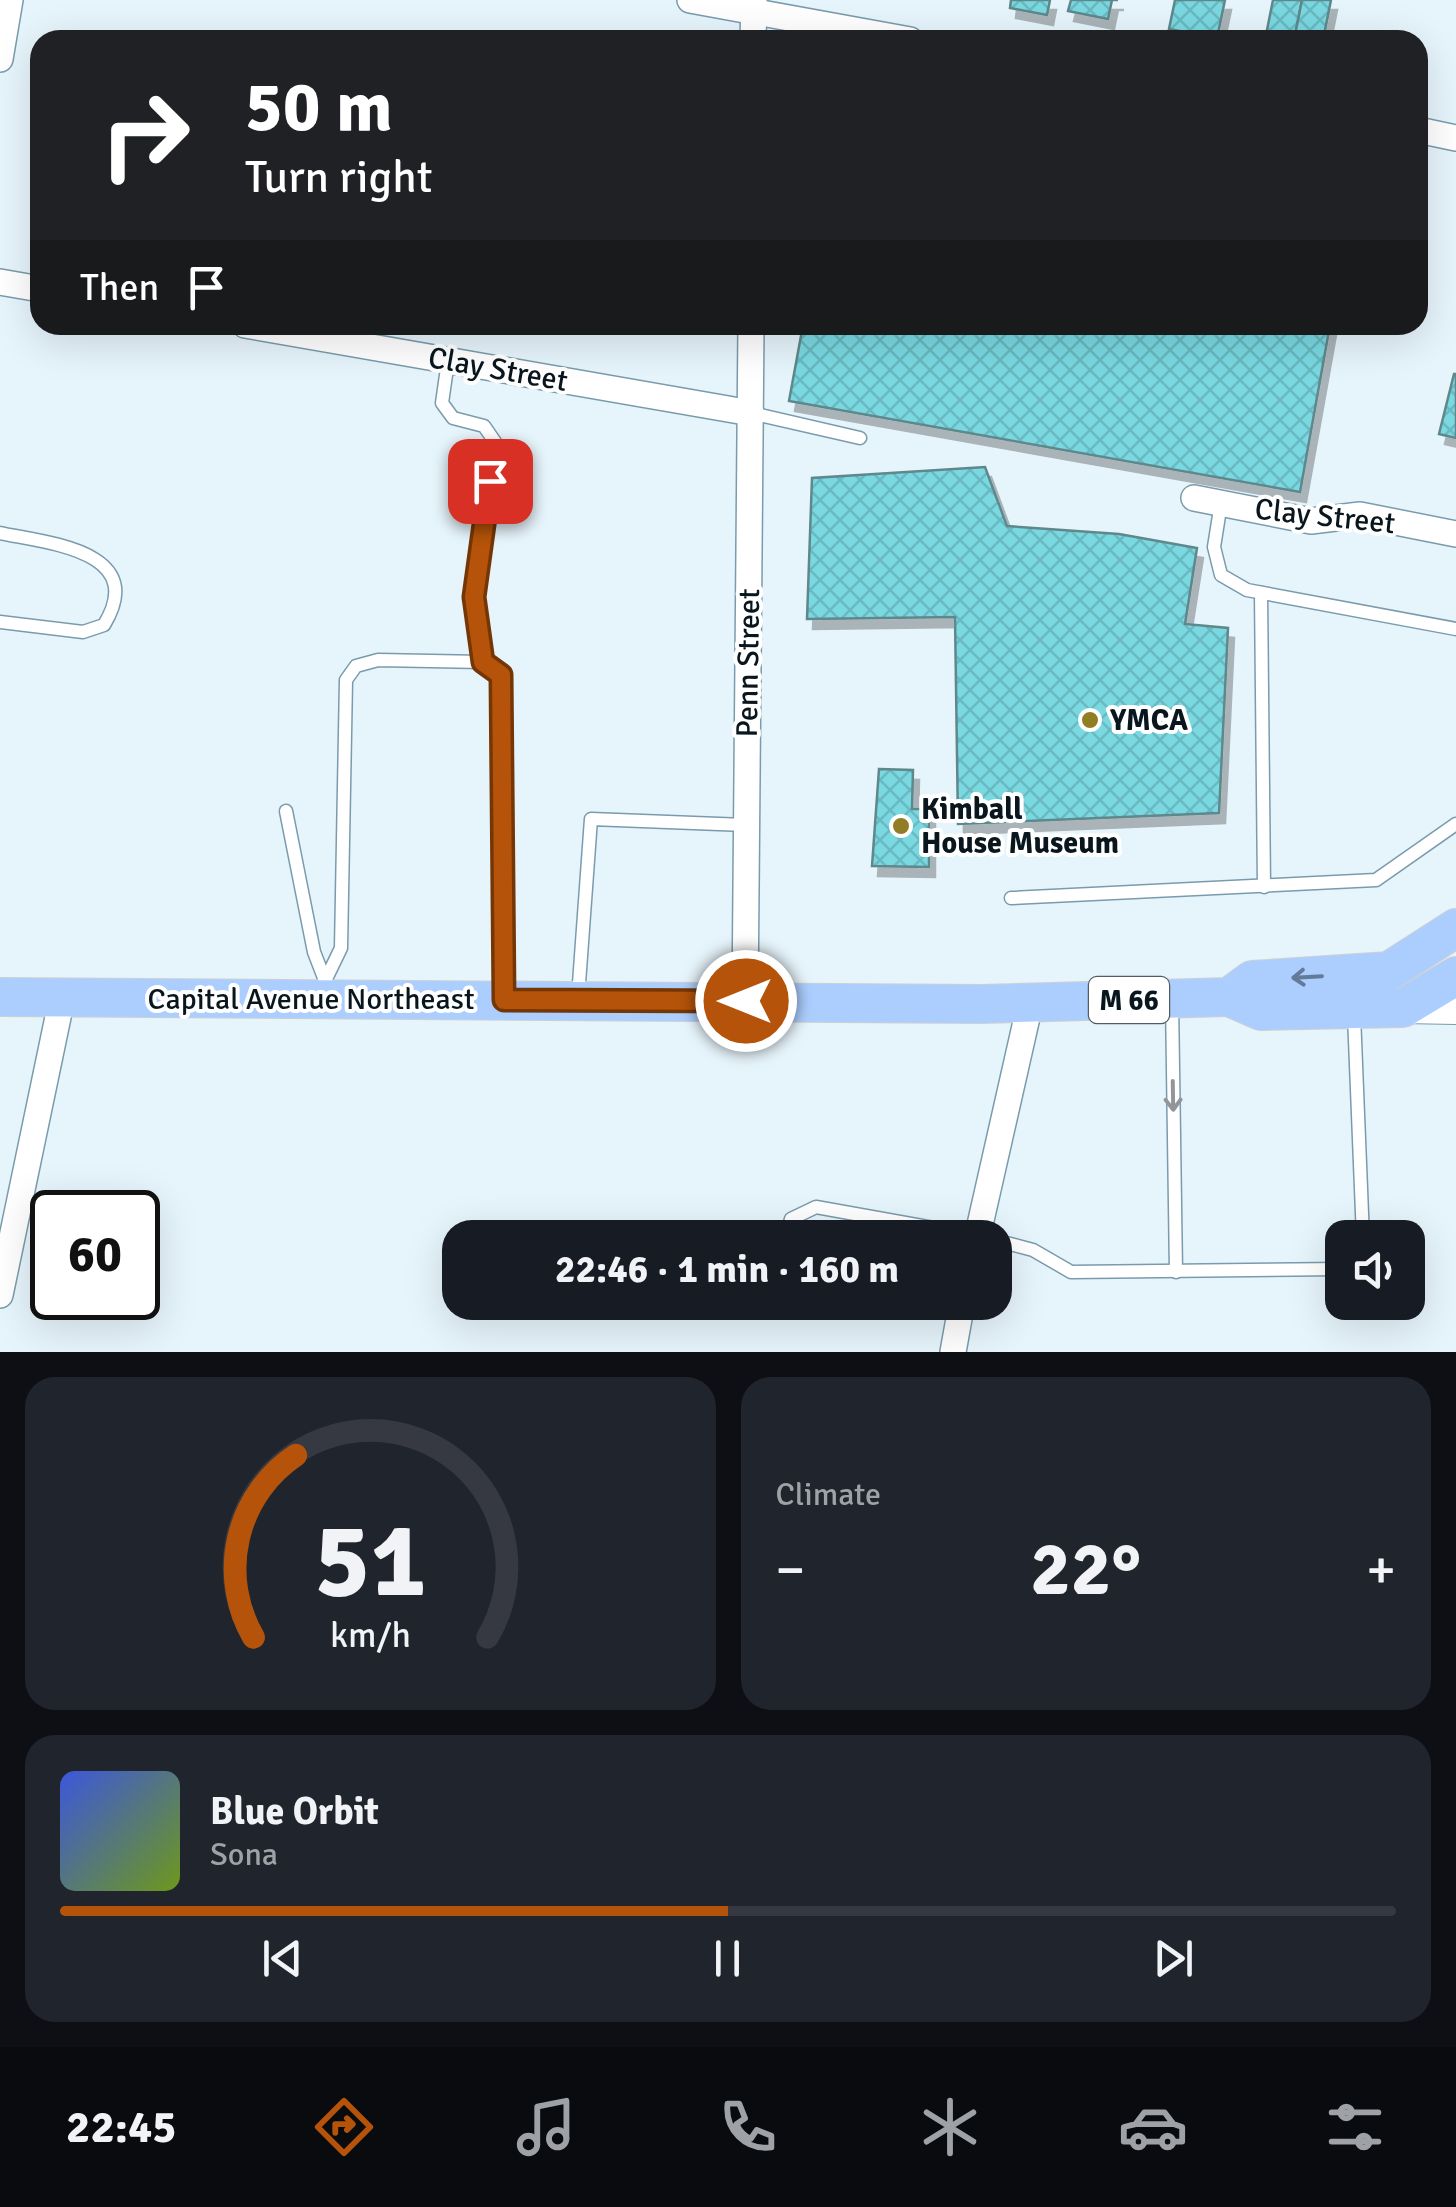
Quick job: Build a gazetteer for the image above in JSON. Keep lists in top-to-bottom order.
{
  "streets": {
    "main road": ["Capital Avenue Northeast", "M 66"],
    "street": ["Clay Street", "Penn Street"]
  },
  "crossings": [
    ["Clay Street", "Penn Street"],
    ["Penn Street", "Capital Avenue Northeast"],
    ["Capital Avenue Northeast", "M 66"]
  ],
  "places": ["YMCA", "Kimball House Museum"],
  "page": {
    "turn": ["50 m", "Turn right"],
    "then": "Then",
    "limit": "60",
    "trip": "22:46 · 1 min · 160 m",
    "tile": "Climate",
    "heat": ["−", "22°", "+"],
    "song": ["Blue Orbit", "Sona"],
    "tabs": "22:45",
    "gauge": ["51", "km/h"]
  }
}
